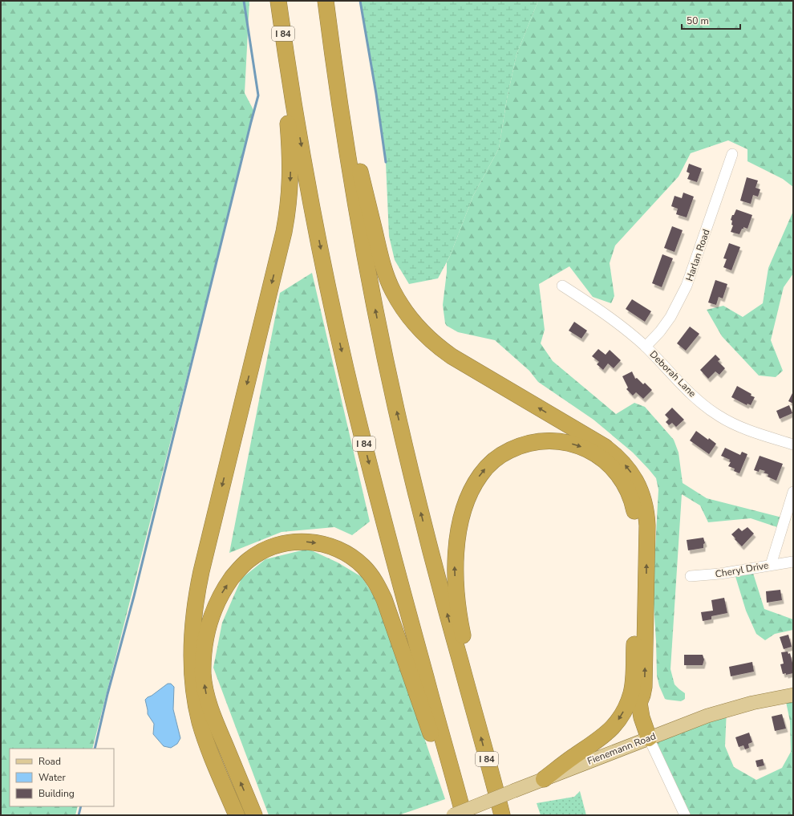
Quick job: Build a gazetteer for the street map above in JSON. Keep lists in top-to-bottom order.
{
  "streets": {
    "highway": ["I 84"],
    "main road": ["Fienemann Road"],
    "street": ["Harlan Road", "Deborah Lane", "Cheryl Drive"]
  },
  "crossings": [
    ["Harlan Road", "Deborah Lane"]
  ],
  "legend": ["Road", "Water", "Building"],
  "scale_bar": "50 m"
}
